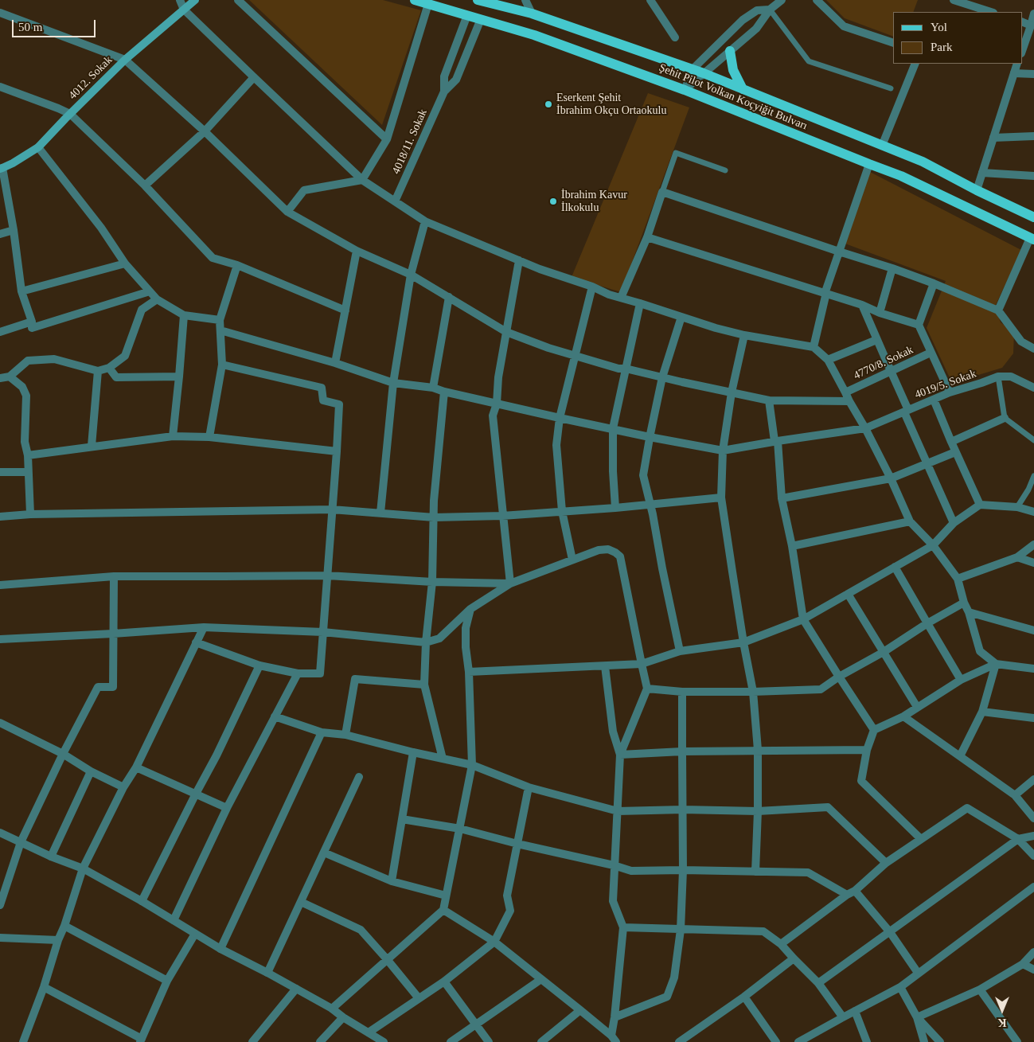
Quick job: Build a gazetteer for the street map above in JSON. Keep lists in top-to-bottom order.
{
  "streets": {
    "main road": ["4012. Sokak", "Şehit Pilot Volkan Koçyiğit Bulvarı"],
    "street": ["4018/11. Sokak", "4770/8. Sokak", "4019/5. Sokak"]
  },
  "crossings": [
    ["Şehit Pilot Volkan Koçyiğit Bulvarı", "4018/11. Sokak"]
  ],
  "places": ["Eserkent Şehit İbrahim Okçu Ortaokulu", "İbrahim Kavur İlkokulu"],
  "legend": ["Yol", "Park"],
  "scale_bar": "50 m",
  "north": "bottom"
}
